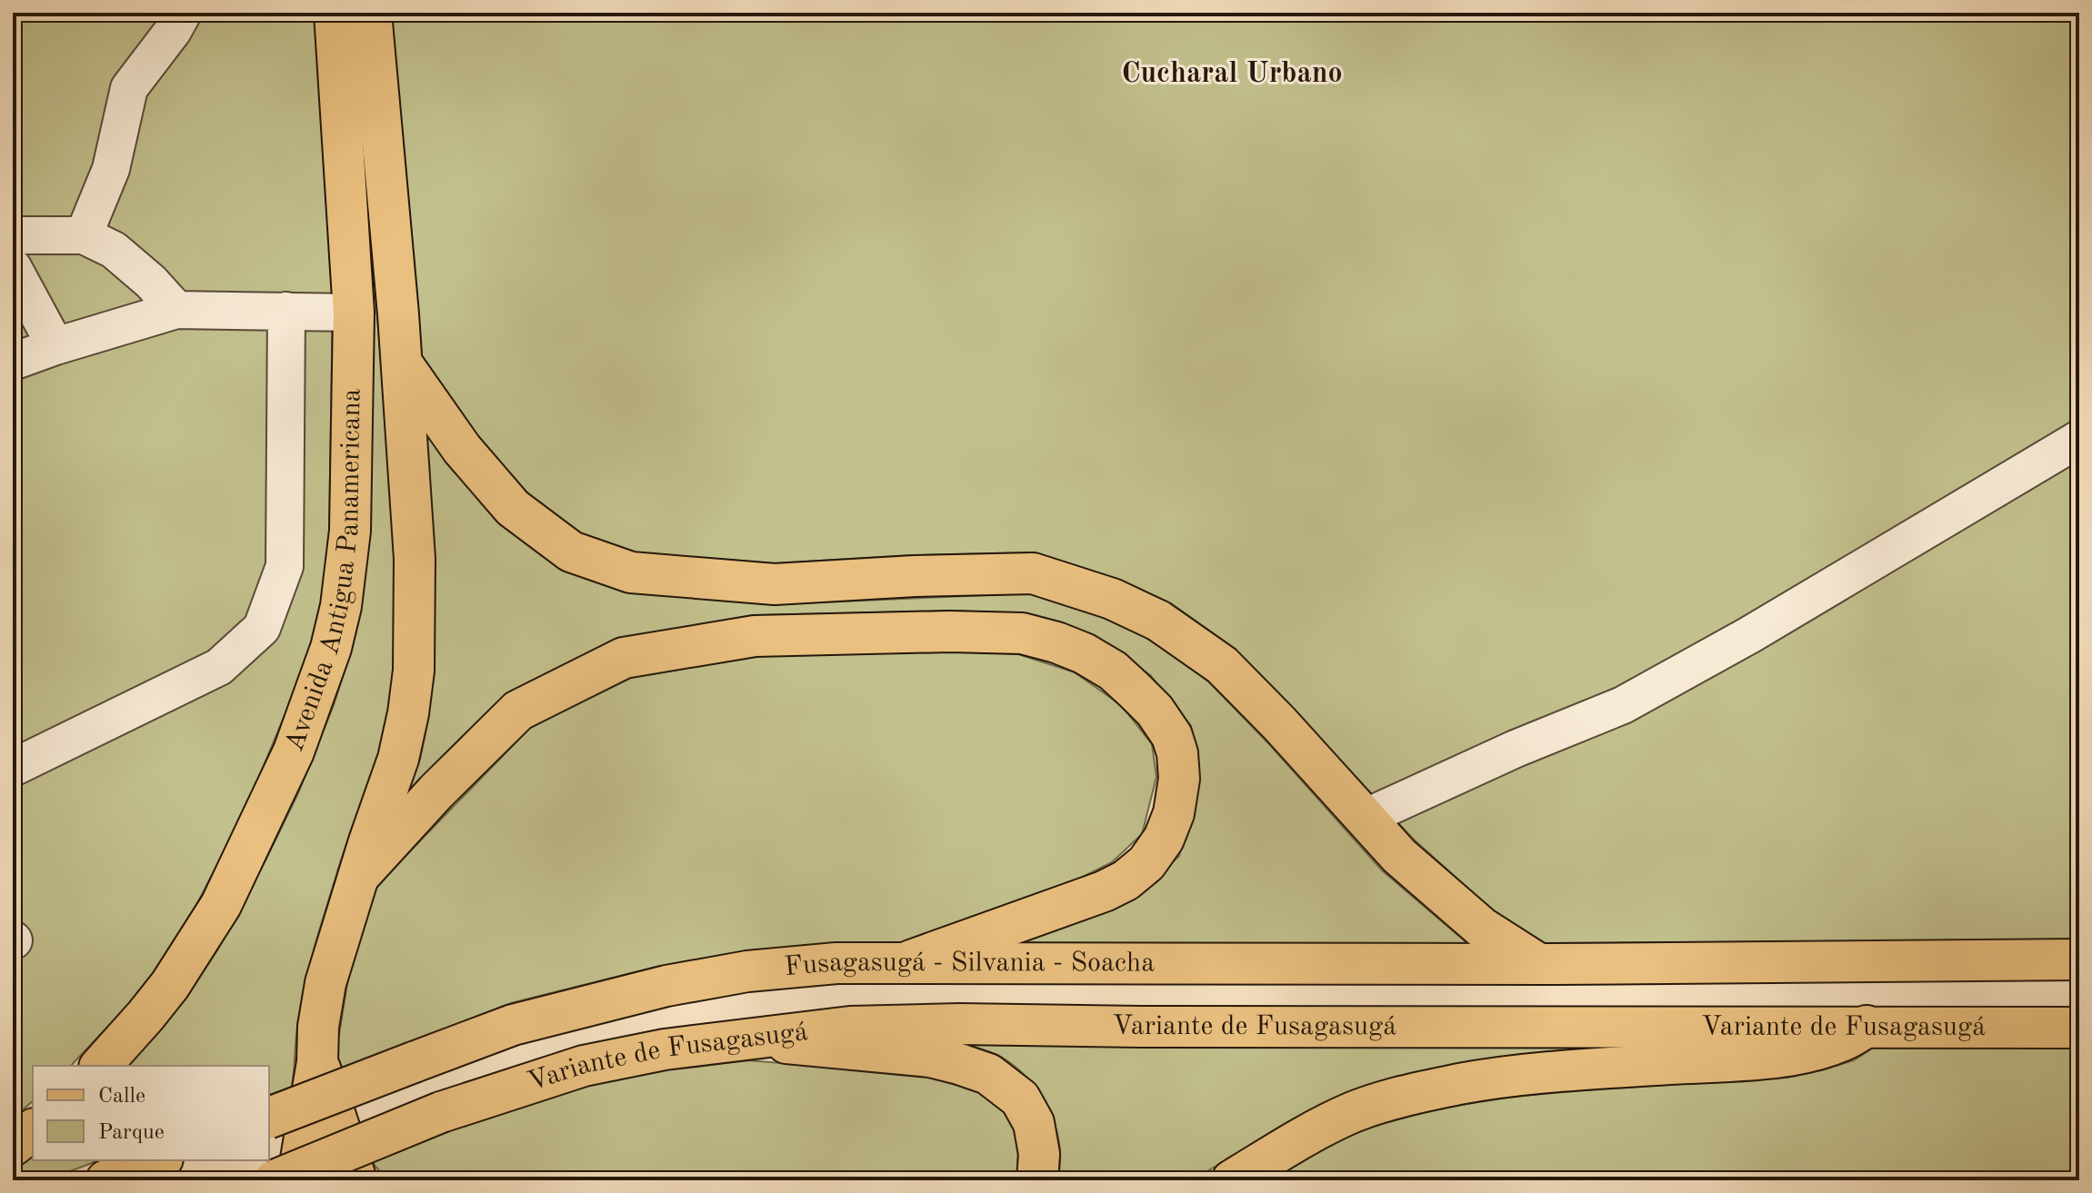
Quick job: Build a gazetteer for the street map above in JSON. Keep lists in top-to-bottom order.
{
  "streets": {
    "main road": ["Avenida Antigua Panamericana", "Fusagasugá - Silvania - Soacha", "Variante de Fusagasugá"]
  },
  "districts": ["Cucharal Urbano"],
  "legend": ["Calle", "Parque"]
}
